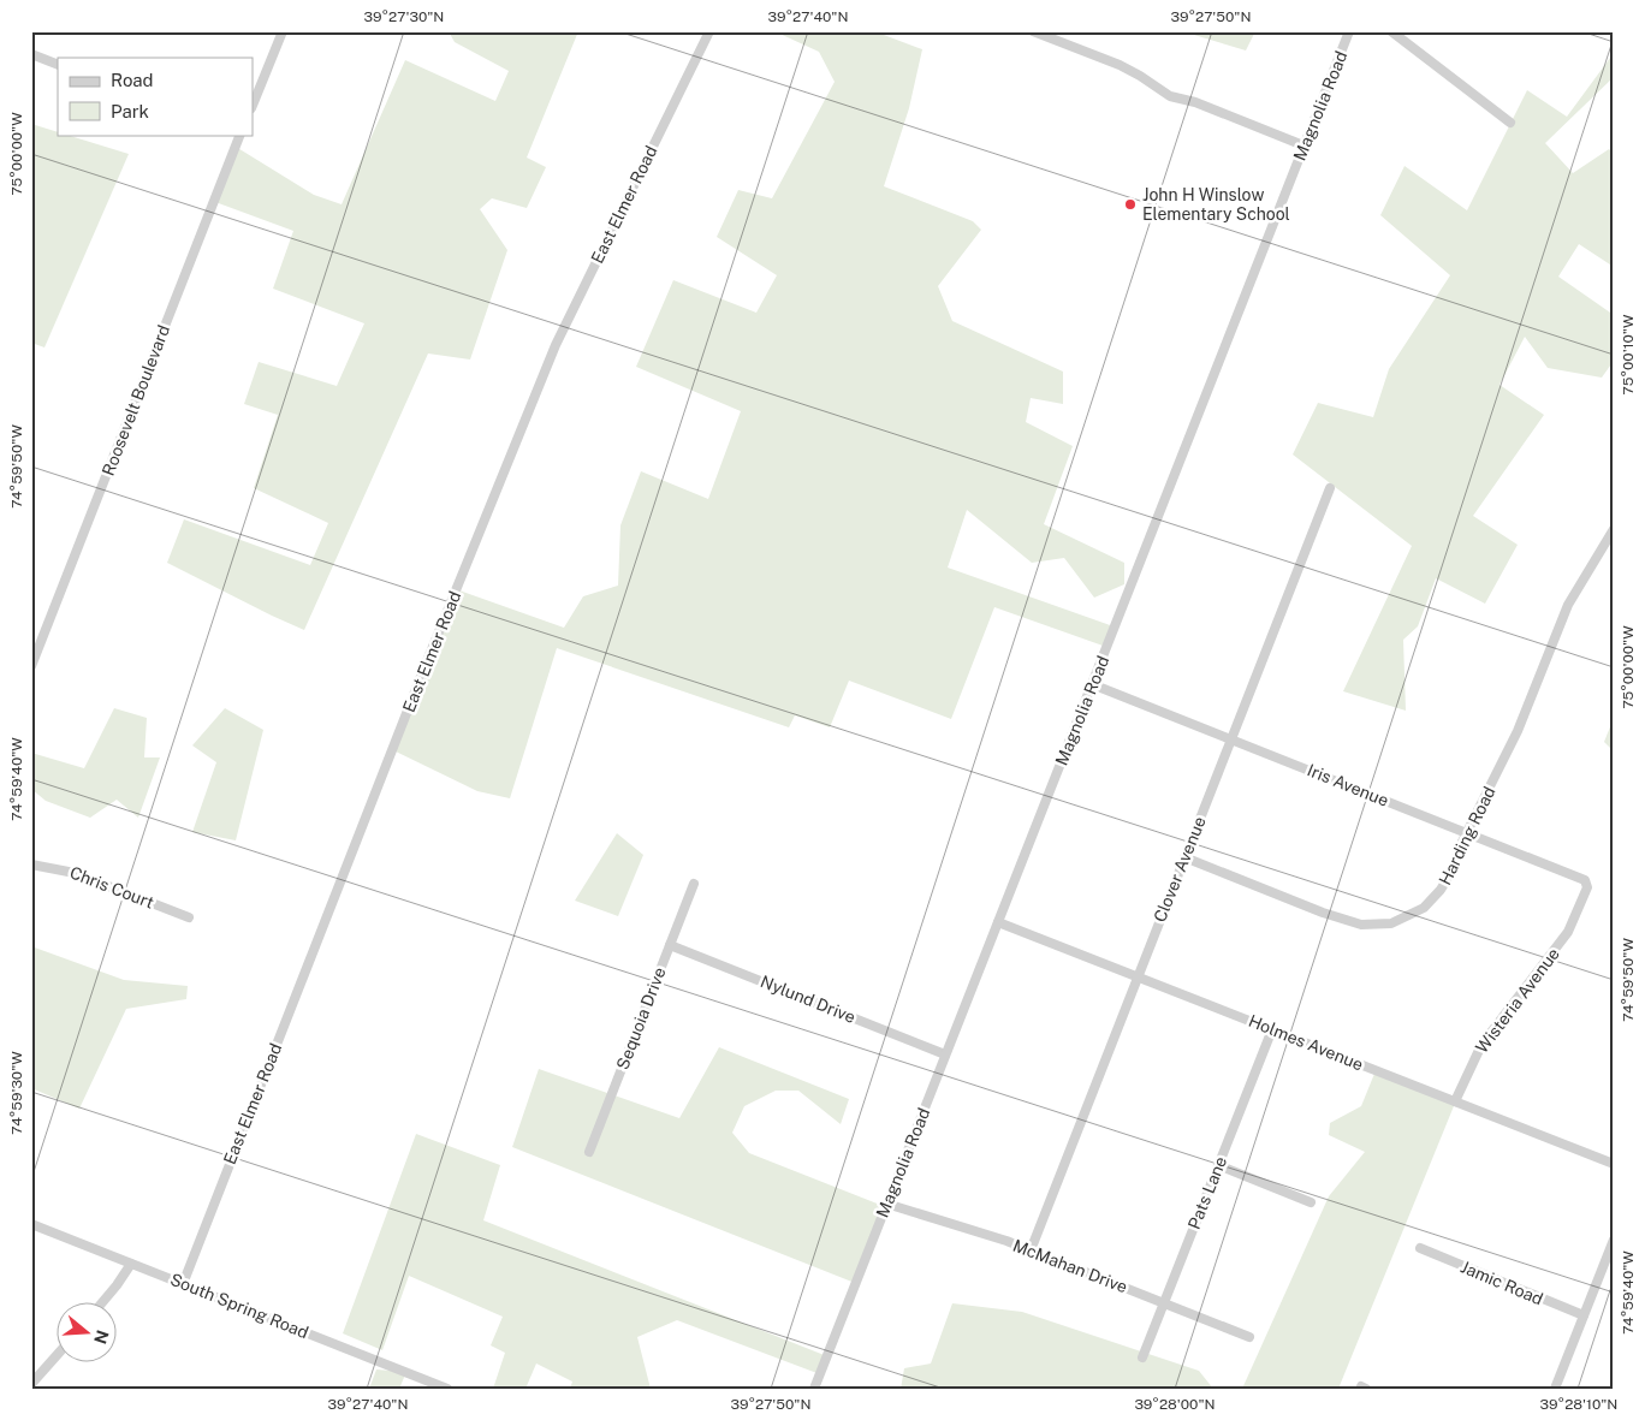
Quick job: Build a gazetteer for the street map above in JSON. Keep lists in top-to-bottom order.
{
  "streets": {
    "street": [
      "Magnolia Road",
      "East Elmer Road",
      "Roosevelt Boulevard",
      "Iris Avenue",
      "Harding Road",
      "Clover Avenue",
      "Chris Court",
      "Nylund Drive",
      "Wisteria Avenue",
      "Sequoia Drive",
      "Holmes Avenue",
      "Pats Lane",
      "McMahan Drive",
      "Jamic Road",
      "South Spring Road"
    ]
  },
  "crossings": [
    ["Magnolia Road", "Iris Avenue"],
    ["Magnolia Road", "Nylund Drive"],
    ["Magnolia Road", "Holmes Avenue"],
    ["Magnolia Road", "McMahan Drive"],
    ["East Elmer Road", "South Spring Road"],
    ["Iris Avenue", "Harding Road"],
    ["Iris Avenue", "Clover Avenue"],
    ["Iris Avenue", "Wisteria Avenue"],
    ["Harding Road", "Clover Avenue"],
    ["Clover Avenue", "Holmes Avenue"],
    ["Clover Avenue", "McMahan Drive"],
    ["Nylund Drive", "Sequoia Drive"],
    ["Wisteria Avenue", "Holmes Avenue"],
    ["Holmes Avenue", "Pats Lane"],
    ["Pats Lane", "McMahan Drive"]
  ],
  "places": ["John H Winslow Elementary School"],
  "legend": ["Road", "Park"],
  "north": "right",
  "coordinates": [
    "39°27'30\"N",
    "39°27'40\"N",
    "39°27'50\"N",
    "75°00'00\"W",
    "75°00'10\"W",
    "74°59'50\"W",
    "74°59'40\"W",
    "74°59'30\"W",
    "39°28'00\"N",
    "39°28'10\"N"
  ]
}
